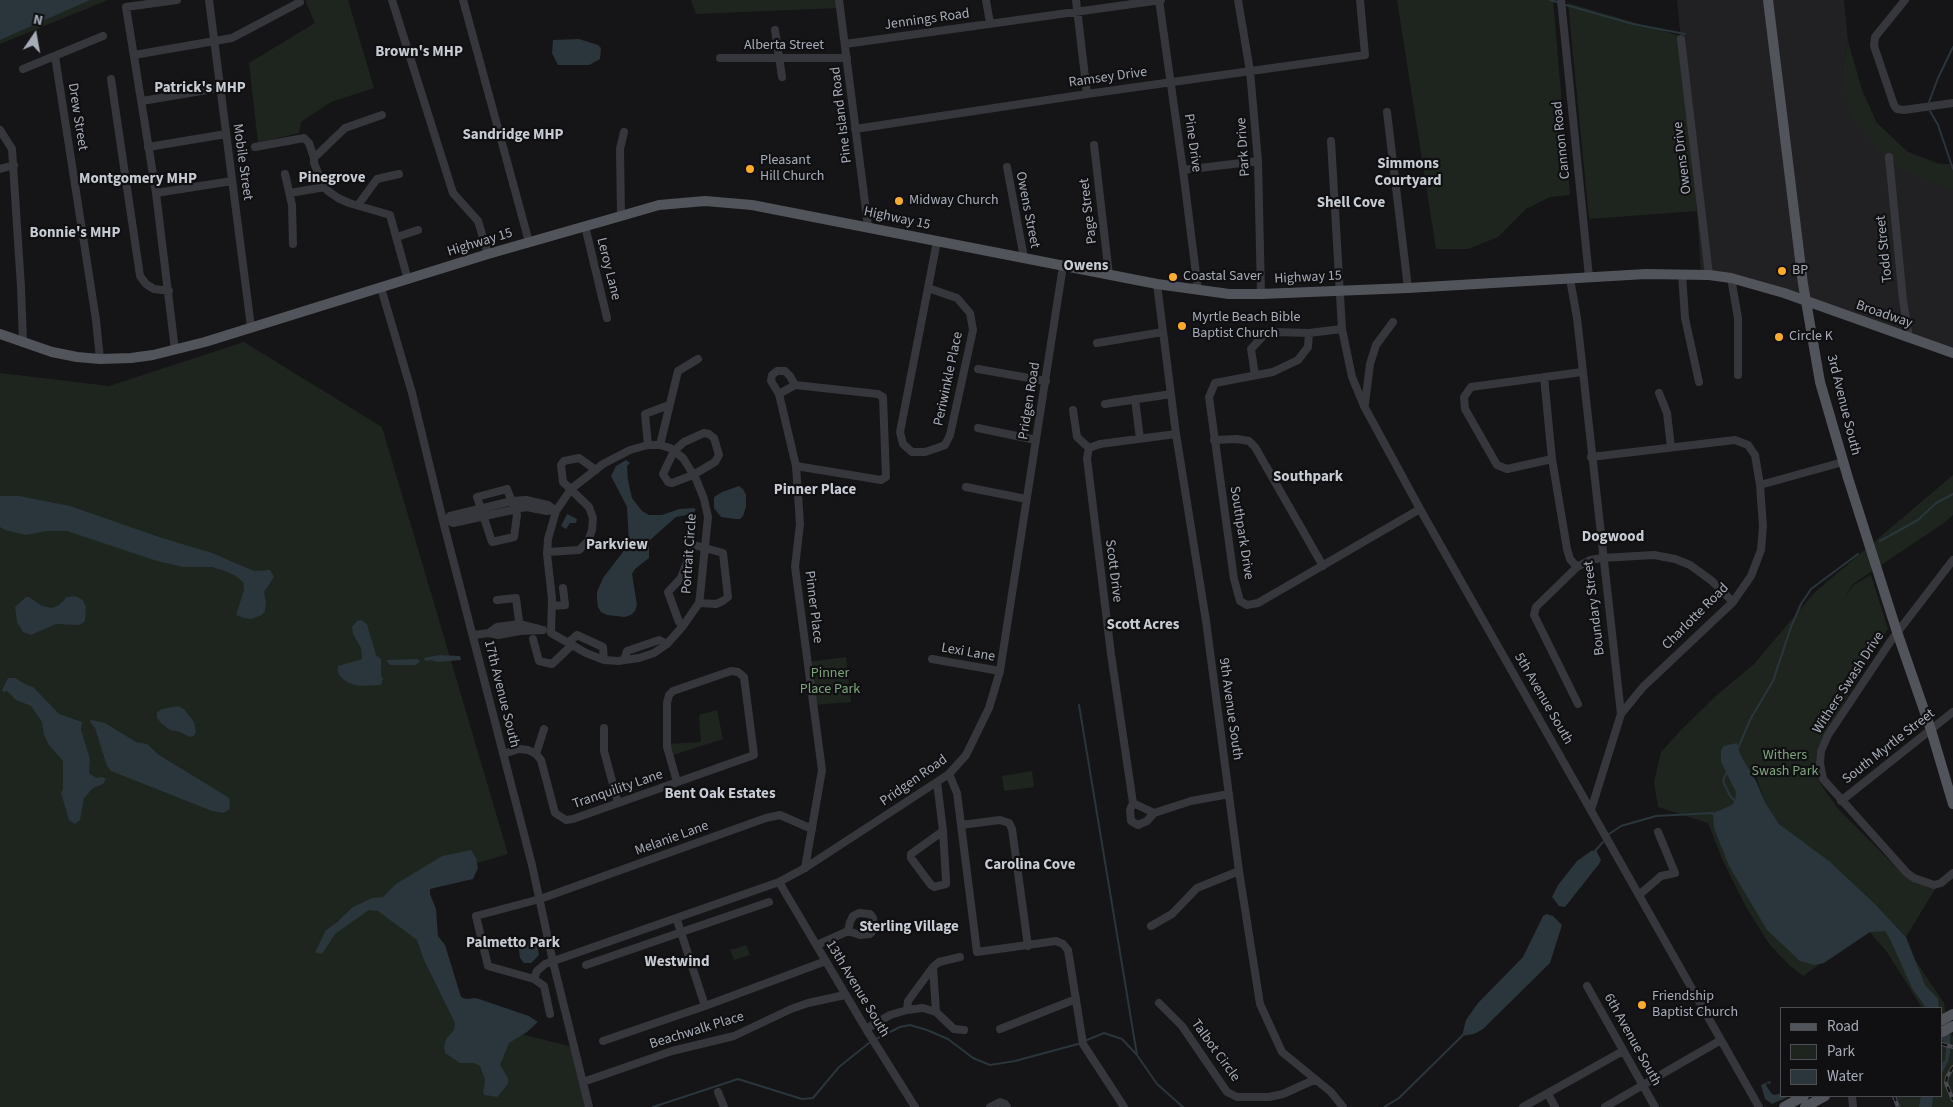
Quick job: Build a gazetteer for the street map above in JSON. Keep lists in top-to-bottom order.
{
  "streets": {
    "main road": ["Highway 15", "Broadway", "3rd Avenue South"],
    "street": [
      "Jennings Road",
      "Alberta Street",
      "Ramsey Drive",
      "Pine Island Road",
      "Drew Street",
      "Cannon Road",
      "Pine Drive",
      "Park Drive",
      "Owens Drive",
      "Mobile Street",
      "Owens Street",
      "Page Street",
      "Todd Street",
      "Leroy Lane",
      "Periwinkle Place",
      "Pridgen Road",
      "Southpark Drive",
      "Portrait Circle",
      "Scott Drive",
      "Pinner Place",
      "Boundary Street",
      "Charlotte Road",
      "Lexi Lane",
      "Withers Swash Drive",
      "17th Avenue South",
      "5th Avenue South",
      "9th Avenue South",
      "South Myrtle Street",
      "Tranquility Lane",
      "Melanie Lane",
      "13th Avenue South",
      "Beachwalk Place",
      "6th Avenue South",
      "Talbot Circle"
    ]
  },
  "crossings": [
    ["Jennings Road", "Pine Island Road"],
    ["Jennings Road", "Pine Drive"],
    ["Alberta Street", "Pine Island Road"],
    ["Ramsey Drive", "Pine Island Road"],
    ["Ramsey Drive", "Pine Drive"],
    ["Ramsey Drive", "Park Drive"],
    ["Pine Island Road", "Highway 15"],
    ["Drew Street", "Highway 15"],
    ["Cannon Road", "Highway 15"],
    ["Pine Drive", "Highway 15"],
    ["Park Drive", "Highway 15"],
    ["Owens Drive", "Highway 15"],
    ["Mobile Street", "Highway 15"],
    ["Owens Street", "Highway 15"],
    ["Page Street", "Highway 15"],
    ["Highway 15", "Leroy Lane"],
    ["Highway 15", "Broadway"],
    ["Highway 15", "Periwinkle Place"],
    ["Highway 15", "Pridgen Road"],
    ["Highway 15", "3rd Avenue South"],
    ["Highway 15", "Boundary Street"],
    ["Highway 15", "17th Avenue South"],
    ["Highway 15", "5th Avenue South"],
    ["Highway 15", "9th Avenue South"],
    ["Todd Street", "Broadway"],
    ["Broadway", "3rd Avenue South"],
    ["Pridgen Road", "Pinner Place"],
    ["Pridgen Road", "Lexi Lane"],
    ["Pridgen Road", "17th Avenue South"],
    ["Pridgen Road", "13th Avenue South"],
    ["3rd Avenue South", "Withers Swash Drive"],
    ["3rd Avenue South", "South Myrtle Street"],
    ["Southpark Drive", "5th Avenue South"],
    ["Portrait Circle", "17th Avenue South"],
    ["Pinner Place", "Melanie Lane"],
    ["Boundary Street", "Charlotte Road"],
    ["Boundary Street", "5th Avenue South"],
    ["Withers Swash Drive", "South Myrtle Street"],
    ["17th Avenue South", "Melanie Lane"],
    ["17th Avenue South", "Beachwalk Place"],
    ["9th Avenue South", "Talbot Circle"],
    ["13th Avenue South", "Beachwalk Place"]
  ],
  "districts": [
    "Brown's MHP",
    "Patrick's MHP",
    "Sandridge MHP",
    "Simmons Courtyard",
    "Pinegrove",
    "Montgomery MHP",
    "Shell Cove",
    "Bonnie's MHP",
    "Owens",
    "Southpark",
    "Pinner Place",
    "Dogwood",
    "Parkview",
    "Scott Acres",
    "Bent Oak Estates",
    "Carolina Cove",
    "Sterling Village",
    "Palmetto Park",
    "Westwind"
  ],
  "parks": ["Pinner Place Park", "Withers Swash Park"],
  "places": [
    "Pleasant Hill Church",
    "Midway Church",
    "BP",
    "Coastal Saver",
    "Myrtle Beach Bible Baptist Church",
    "Circle K",
    "Friendship Baptist Church"
  ],
  "legend": ["Road", "Park", "Water"],
  "north": "top"
}
